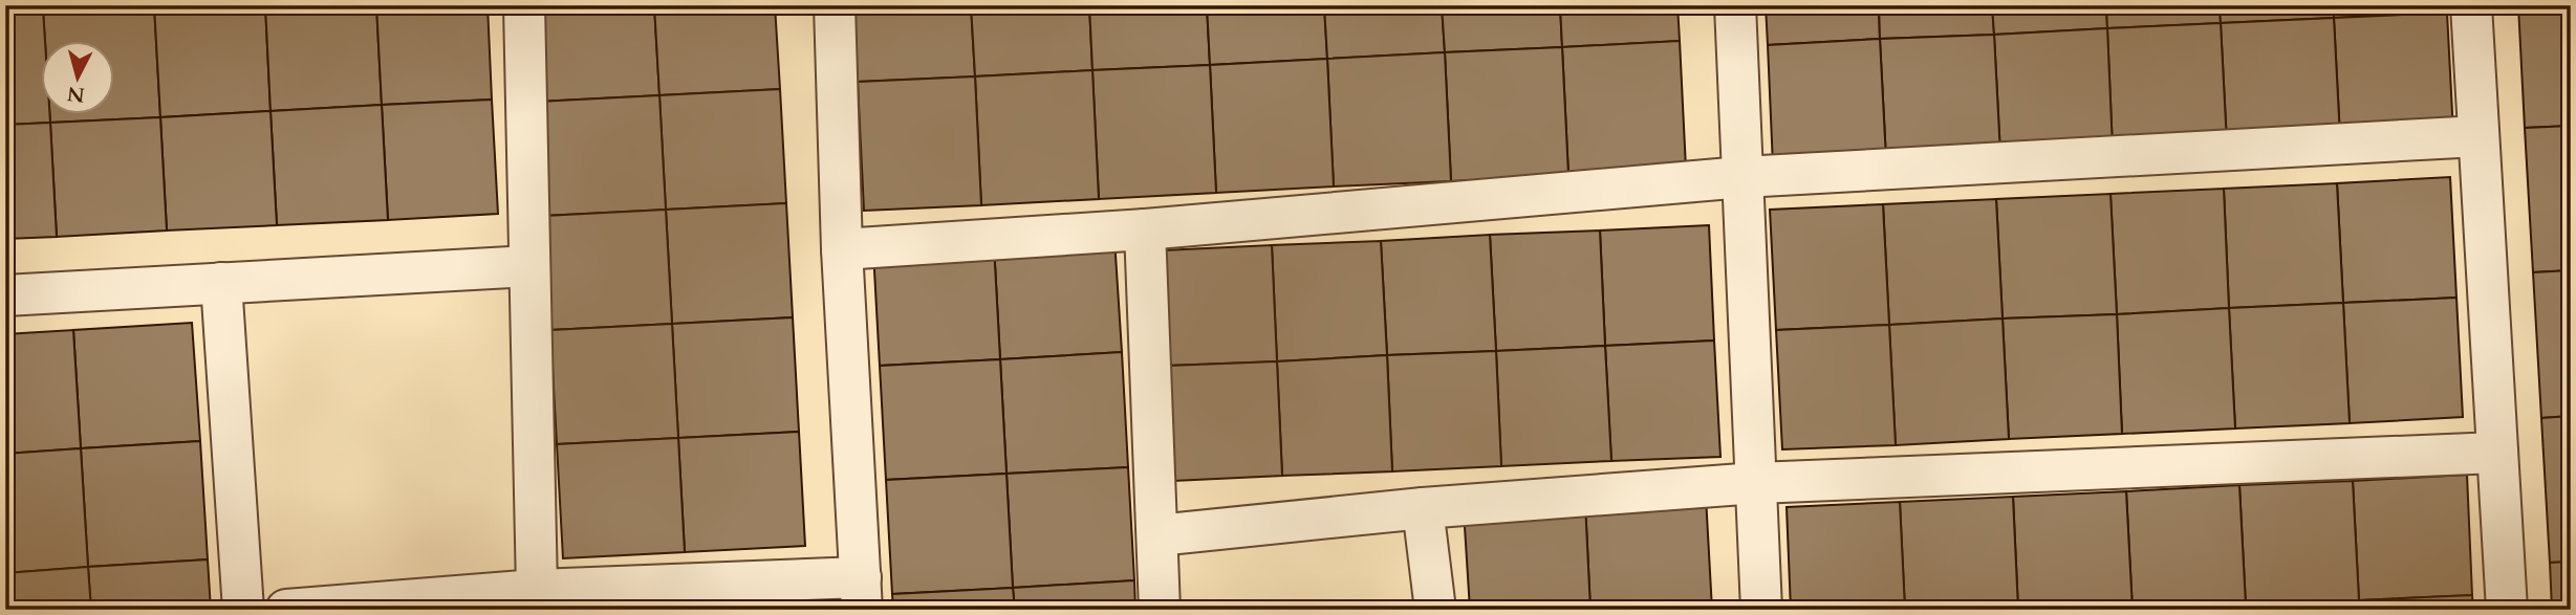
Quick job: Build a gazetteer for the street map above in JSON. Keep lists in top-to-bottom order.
{
  "north": "bottom"
}
